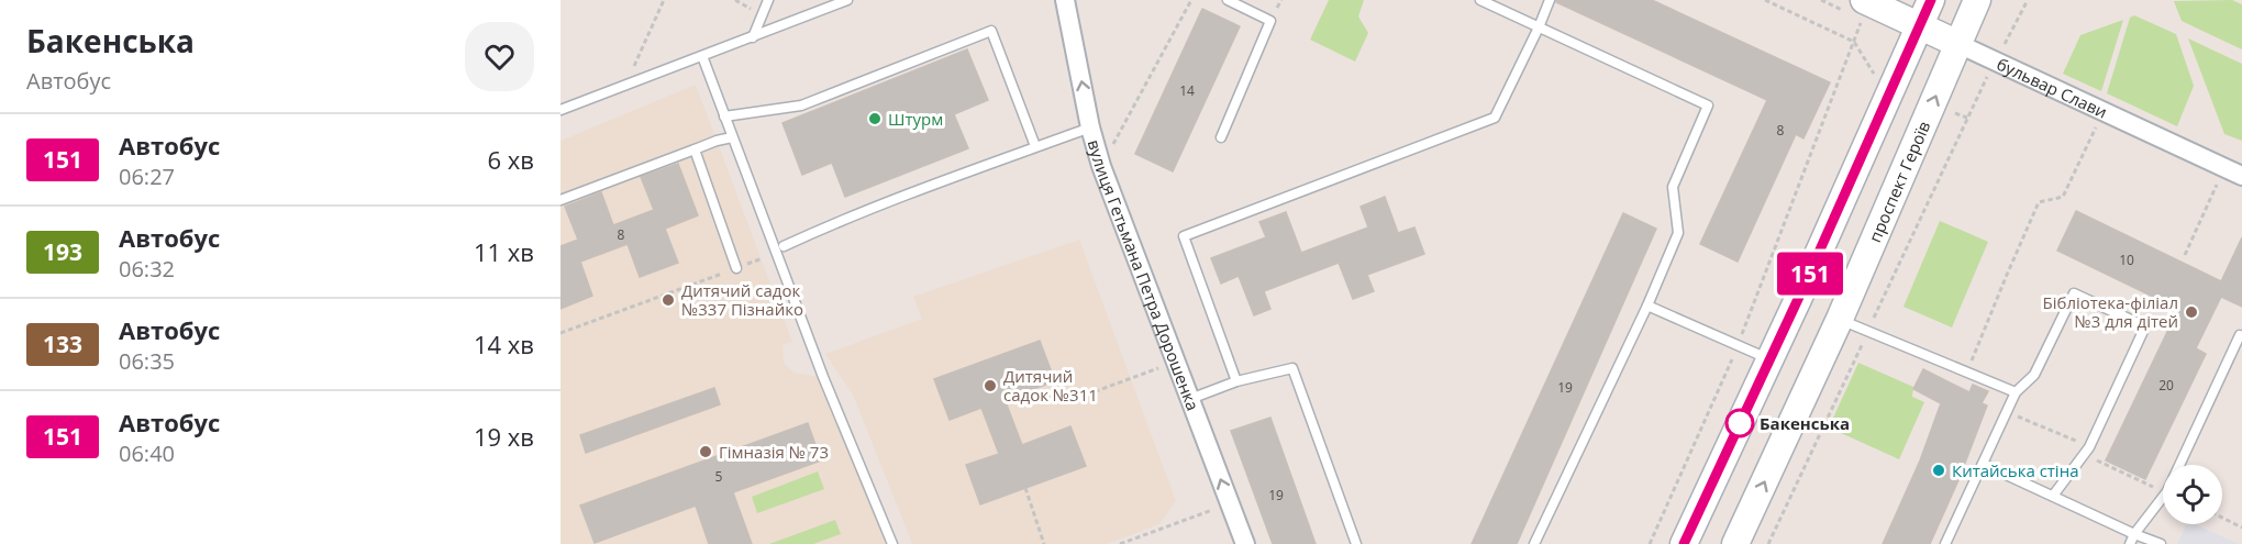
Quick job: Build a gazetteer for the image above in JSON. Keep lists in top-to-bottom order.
{
  "streets": {
    "main road": ["бульвар Слави", "проспект Героїв"],
    "street": ["вулиця Гетьмана Петра Дорошенка"]
  },
  "crossings": [
    ["бульвар Слави", "проспект Героїв"]
  ],
  "one_way": ["вулиця Гетьмана Петра Дорошенка"],
  "places": [
    "Штурм",
    "Дитячий садок №337 Пізнайко",
    "Бібліотека-філіал №3 для дітей",
    "Дитячий садок №311",
    "Бакенська",
    "Гімназія № 73",
    "Китайська стіна"
  ],
  "lines": ["bus line 151"],
  "house_numbers": [
    "14",
    "8",
    "8",
    "10",
    "20",
    "19",
    "5",
    "19"
  ],
  "page": {
    "heading": ["Бакенська", "Автобус"],
    "on_map": "151",
    "list": [
      {
        "mark": "151",
        "name": "Автобус",
        "note": "06:27",
        "value": "6 хв"
      },
      {
        "mark": "193",
        "name": "Автобус",
        "note": "06:32",
        "value": "11 хв"
      },
      {
        "mark": "133",
        "name": "Автобус",
        "note": "06:35",
        "value": "14 хв"
      },
      {
        "mark": "151",
        "name": "Автобус",
        "note": "06:40",
        "value": "19 хв"
      }
    ]
  }
}
